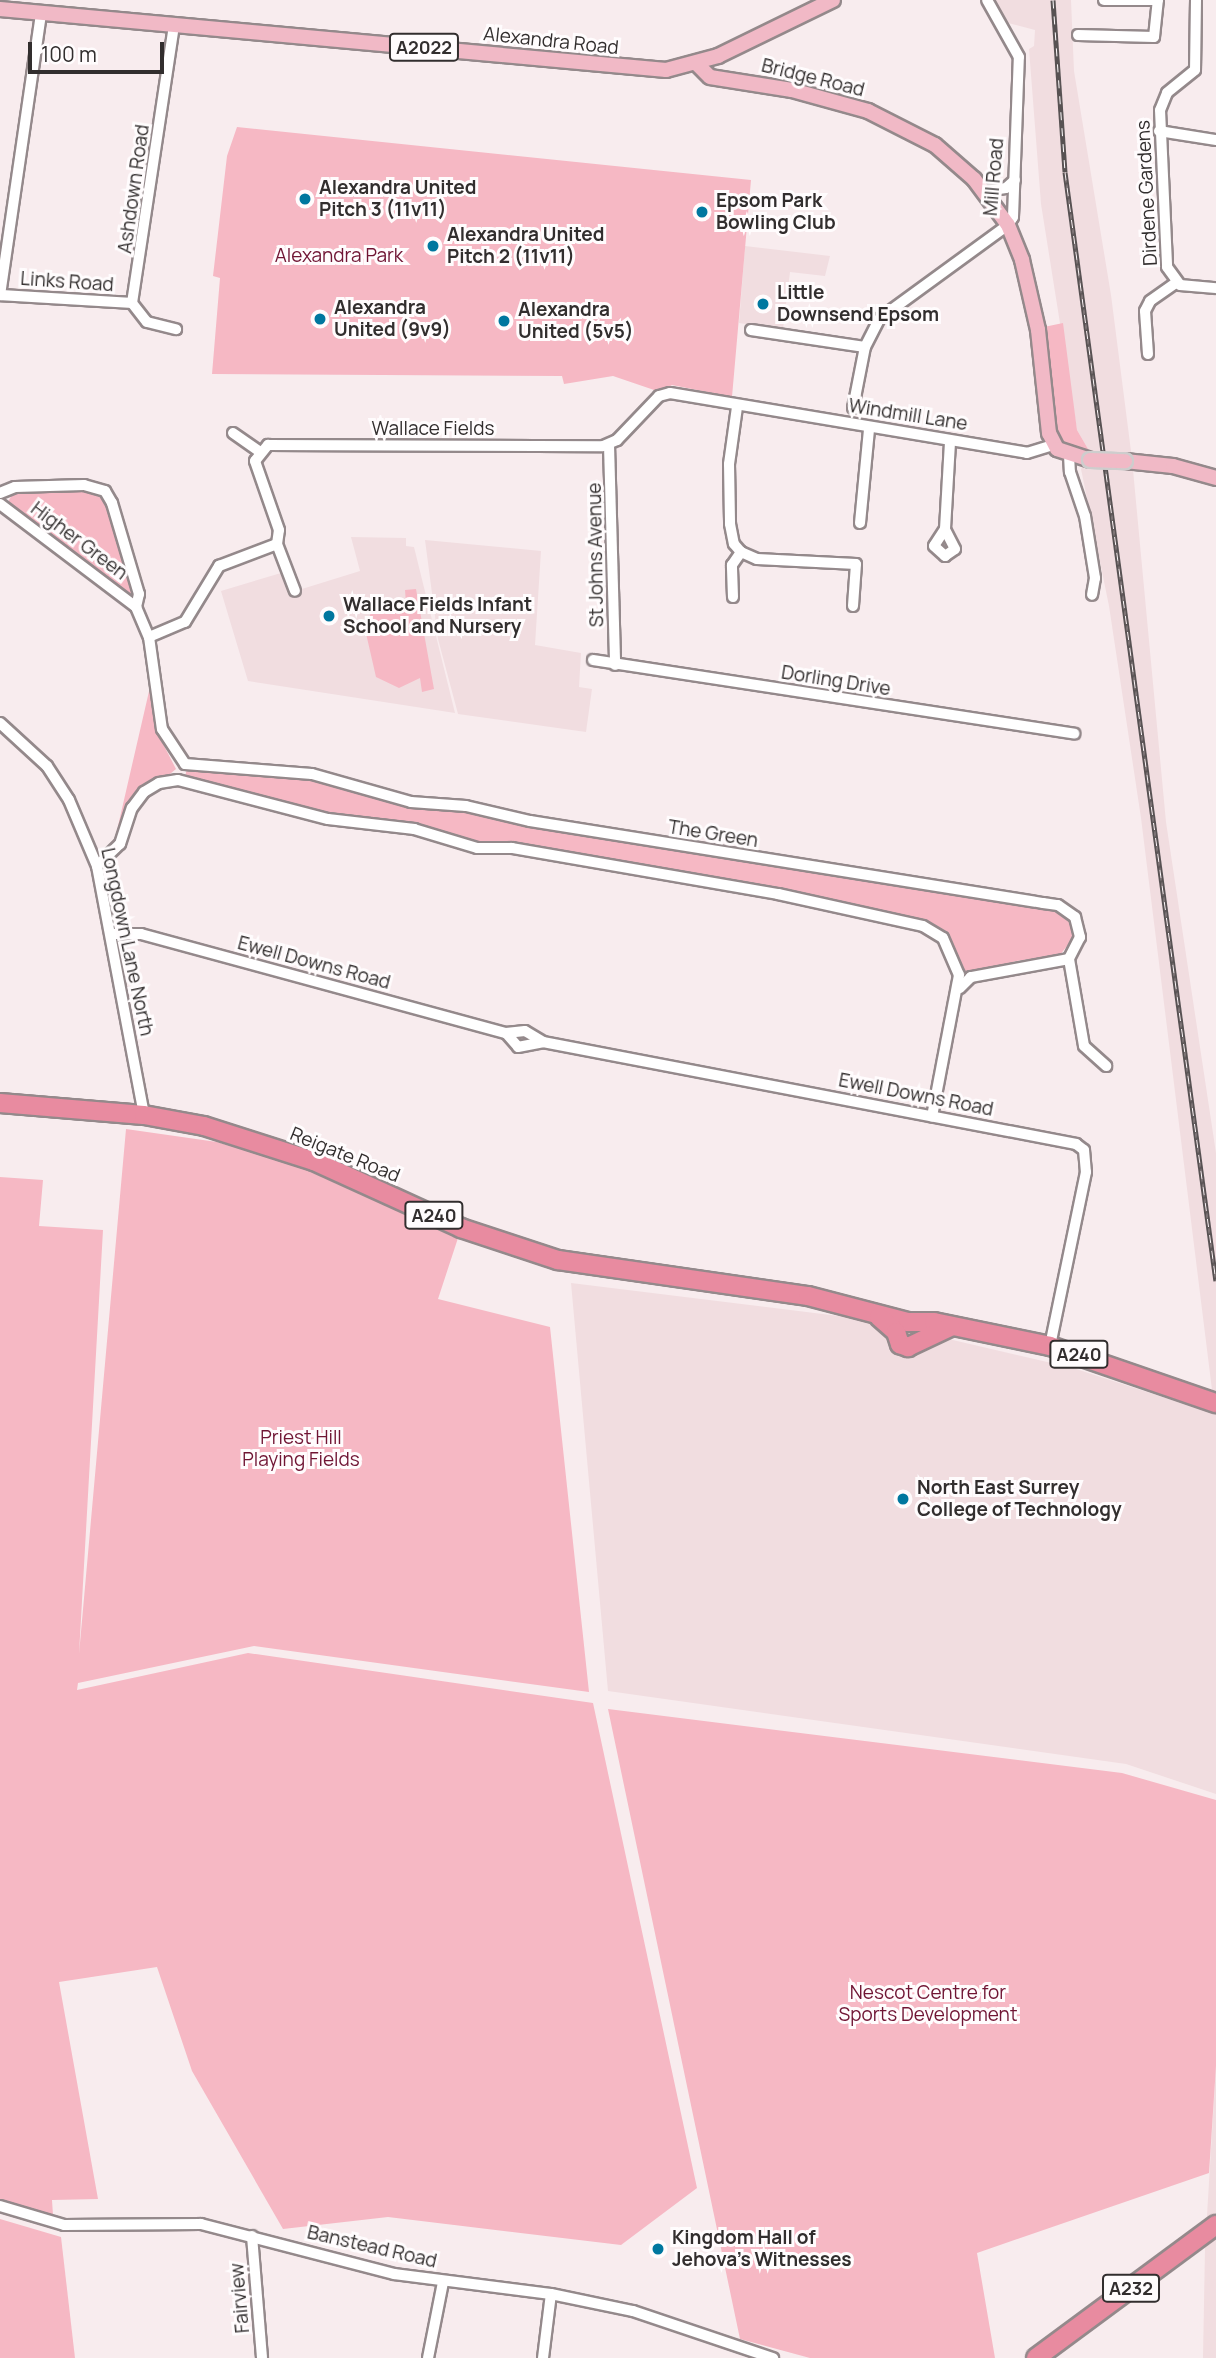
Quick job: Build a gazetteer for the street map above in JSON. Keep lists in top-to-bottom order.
{
  "streets": {
    "highway": ["Reigate Road", "A240", "A232"],
    "main road": [
      "Alexandra Road",
      "A2022",
      "Bridge Road",
      "Mill Road"
    ],
    "street": [
      "Ashdown Road",
      "Dirdene Gardens",
      "Links Road",
      "Windmill Lane",
      "Wallace Fields",
      "Higher Green",
      "St Johns Avenue",
      "Dorling Drive",
      "The Green",
      "Longdown Lane North",
      "Ewell Downs Road",
      "Banstead Road",
      "Fairview"
    ]
  },
  "crossings": [
    ["Alexandra Road", "Bridge Road"],
    ["Alexandra Road", "Ashdown Road"],
    ["Bridge Road", "Mill Road"],
    ["Mill Road", "Windmill Lane"],
    ["Ashdown Road", "Links Road"],
    ["Windmill Lane", "Wallace Fields"],
    ["Windmill Lane", "St Johns Avenue"],
    ["Wallace Fields", "St Johns Avenue"],
    ["St Johns Avenue", "Dorling Drive"],
    ["Longdown Lane North", "Ewell Downs Road"],
    ["Longdown Lane North", "Reigate Road"],
    ["Ewell Downs Road", "A240"],
    ["Reigate Road", "A240"],
    ["Banstead Road", "Fairview"]
  ],
  "parks": ["Alexandra Park", "Priest Hill Playing Fields", "Nescot Centre for Sports Development"],
  "places": [
    "Alexandra United Pitch 3 (11v11)",
    "Epsom Park Bowling Club",
    "Alexandra United Pitch 2 (11v11)",
    "Little Downsend Epsom",
    "Alexandra United (9v9)",
    "Alexandra United (5v5)",
    "Wallace Fields Infant School and Nursery",
    "North East Surrey College of Technology",
    "Kingdom Hall of Jehova's Witnesses"
  ],
  "scale_bar": "100 m"
}
